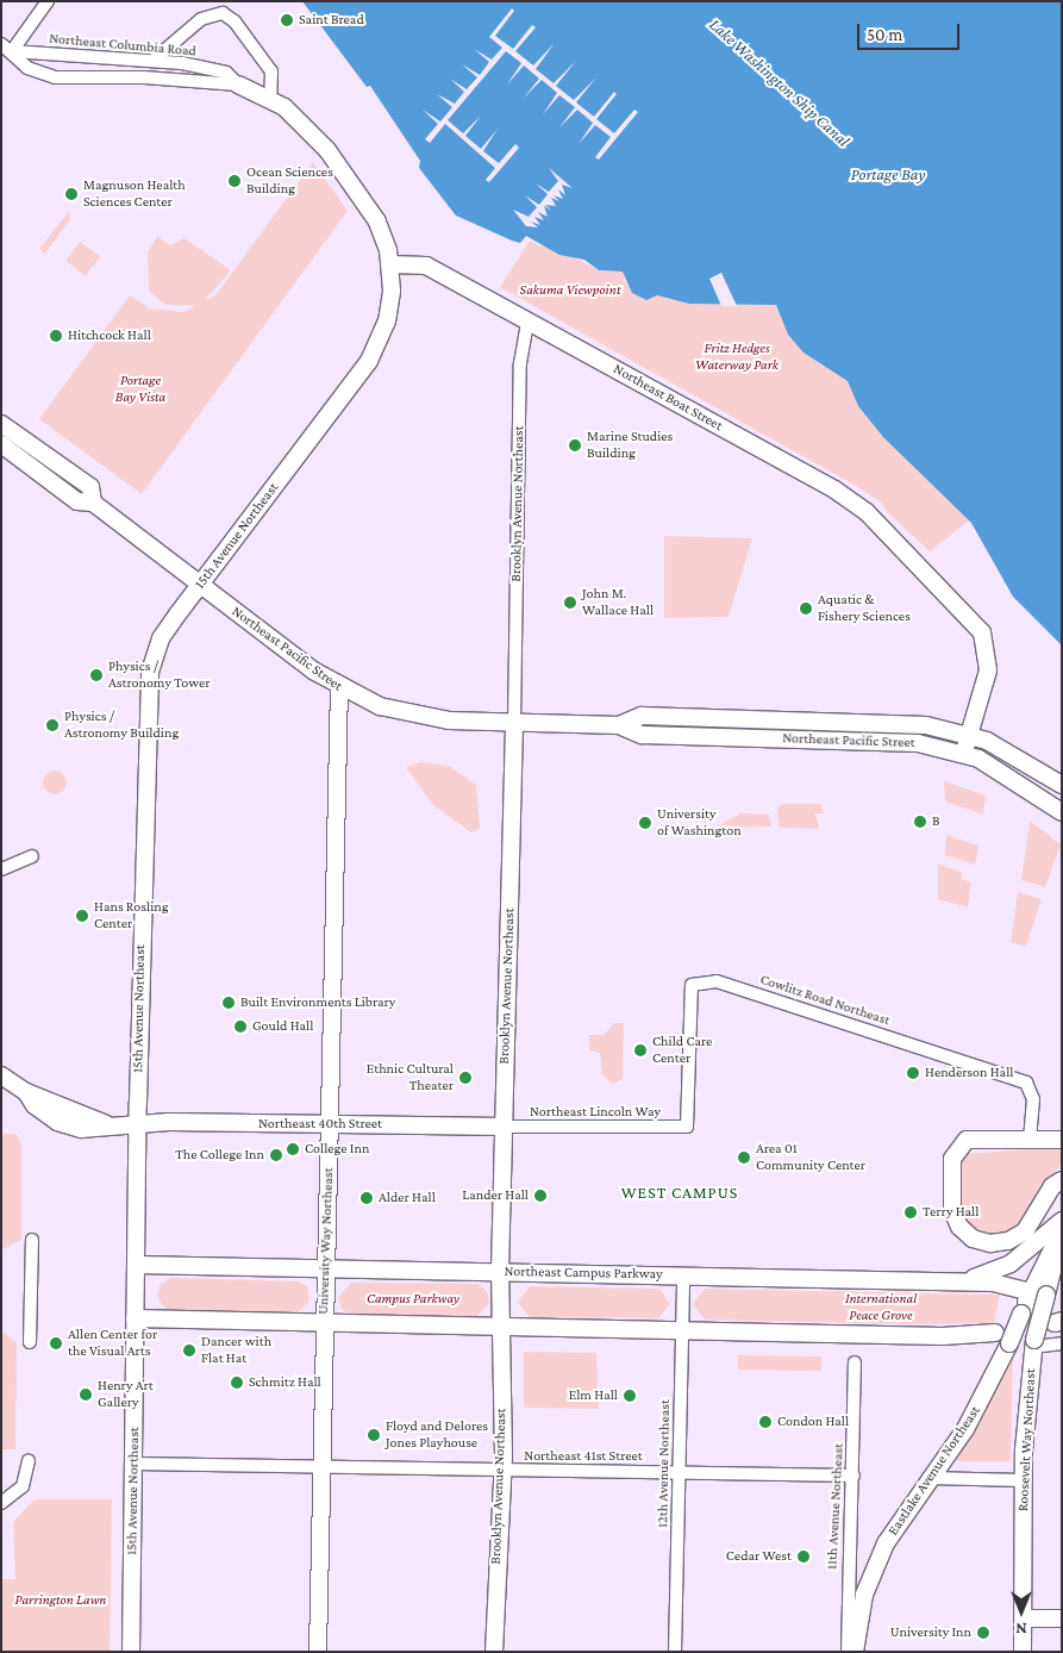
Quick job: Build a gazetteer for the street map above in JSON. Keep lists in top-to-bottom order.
{
  "streets": {
    "street": [
      "Northeast Columbia Road",
      "Northeast Boat Street",
      "Brooklyn Avenue Northeast",
      "15th Avenue Northeast",
      "Northeast Pacific Street",
      "Cowlitz Road Northeast",
      "Northeast Lincoln Way",
      "Northeast 40th Street",
      "University Way Northeast",
      "Northeast Campus Parkway",
      "Roosevelt Way Northeast",
      "Northeast 41st Street",
      "12th Avenue Northeast",
      "Eastlake Avenue Northeast",
      "11th Avenue Northeast"
    ]
  },
  "crossings": [
    ["Northeast Boat Street", "Brooklyn Avenue Northeast"],
    ["Northeast Boat Street", "15th Avenue Northeast"],
    ["Northeast Boat Street", "Northeast Pacific Street"],
    ["Brooklyn Avenue Northeast", "Northeast Pacific Street"],
    ["Brooklyn Avenue Northeast", "Northeast Lincoln Way"],
    ["Brooklyn Avenue Northeast", "Northeast 40th Street"],
    ["Brooklyn Avenue Northeast", "Northeast Campus Parkway"],
    ["Brooklyn Avenue Northeast", "Northeast 41st Street"],
    ["15th Avenue Northeast", "Northeast Pacific Street"],
    ["15th Avenue Northeast", "Northeast 40th Street"],
    ["15th Avenue Northeast", "Northeast Campus Parkway"],
    ["15th Avenue Northeast", "Northeast 41st Street"],
    ["Northeast Pacific Street", "University Way Northeast"],
    ["Cowlitz Road Northeast", "Northeast Lincoln Way"],
    ["Northeast Lincoln Way", "Northeast 40th Street"],
    ["Northeast 40th Street", "University Way Northeast"],
    ["University Way Northeast", "Northeast Campus Parkway"],
    ["University Way Northeast", "Northeast 41st Street"],
    ["Northeast Campus Parkway", "12th Avenue Northeast"],
    ["Northeast Campus Parkway", "Eastlake Avenue Northeast"],
    ["Roosevelt Way Northeast", "Eastlake Avenue Northeast"],
    ["Northeast 41st Street", "12th Avenue Northeast"],
    ["Northeast 41st Street", "11th Avenue Northeast"]
  ],
  "districts": ["WEST CAMPUS"],
  "water": ["Lake Washington Ship Canal", "Portage Bay"],
  "parks": [
    "Sakuma Viewpoint",
    "Fritz Hedges Waterway Park",
    "Portage Bay Vista",
    "Campus Parkway",
    "International Peace Grove",
    "Parrington Lawn"
  ],
  "places": [
    "Saint Bread",
    "Ocean Sciences Building",
    "Magnuson Health Sciences Center",
    "Hitchcock Hall",
    "Marine Studies Building",
    "John M. Wallace Hall",
    "Aquatic & Fishery Sciences",
    "Physics / Astronomy Tower",
    "Physics / Astronomy Building",
    "B",
    "University of Washington",
    "Hans Rosling Center",
    "Built Environments Library",
    "Gould Hall",
    "Child Care Center",
    "Henderson Hall",
    "Ethnic Cultural Theater",
    "College Inn",
    "The College Inn",
    "Area 01 Community Center",
    "Lander Hall",
    "Alder Hall",
    "Terry Hall",
    "Allen Center for the Visual Arts",
    "Dancer with Flat Hat",
    "Schmitz Hall",
    "Henry Art Gallery",
    "Elm Hall",
    "Condon Hall",
    "Floyd and Delores Jones Playhouse",
    "Cedar West",
    "University Inn"
  ],
  "scale_bar": "50 m",
  "north": "bottom"
}
